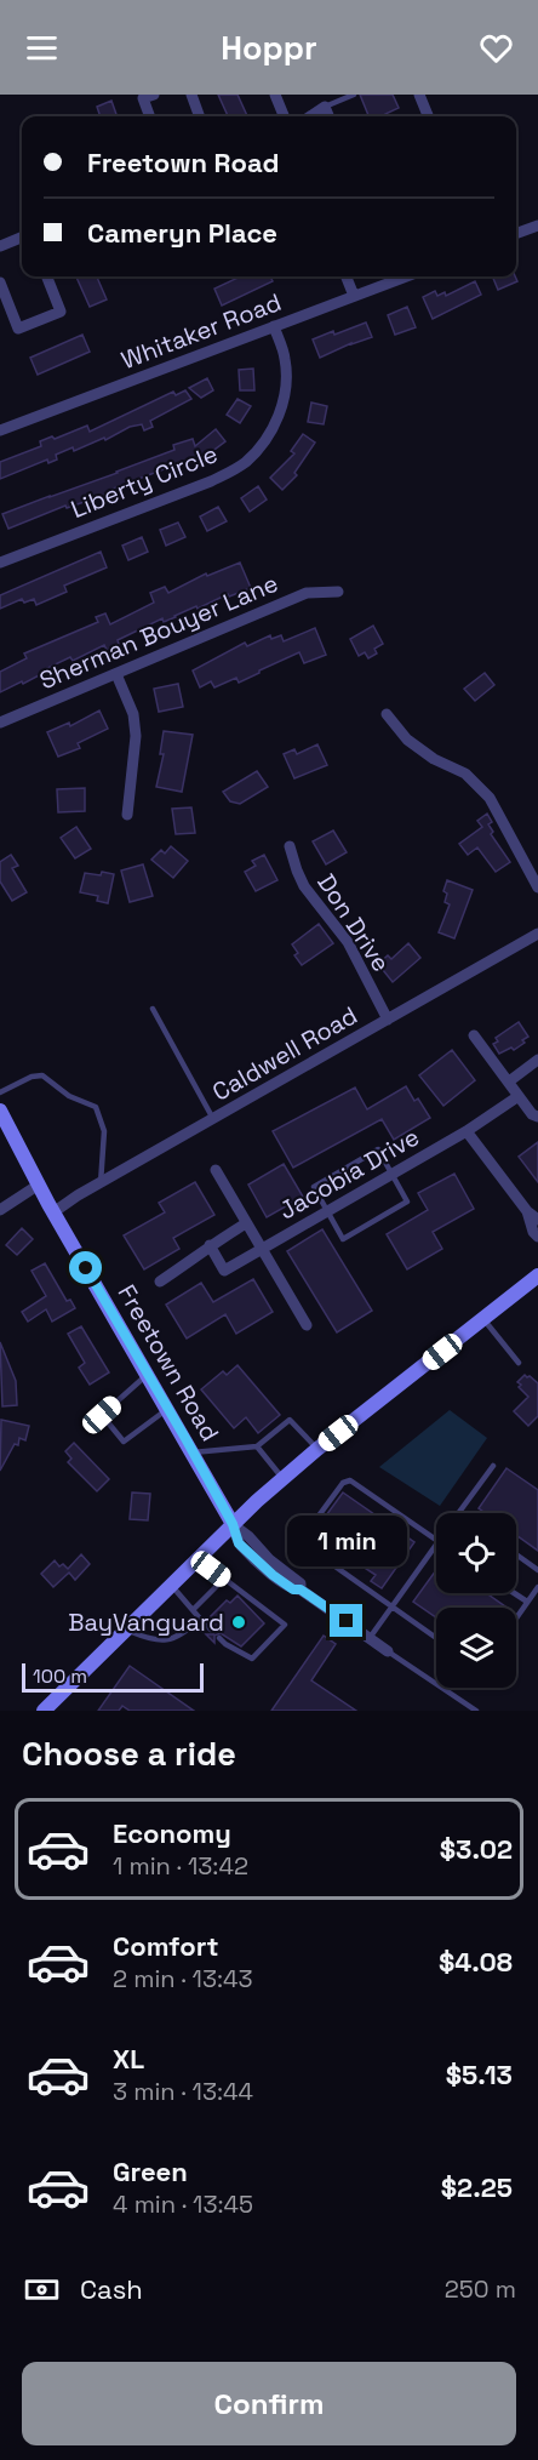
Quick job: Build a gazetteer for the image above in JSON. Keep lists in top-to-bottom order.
{
  "streets": {
    "main road": ["Freetown Road"],
    "street": [
      "Whitaker Road",
      "Liberty Circle",
      "Sherman Bouyer Lane",
      "Don Drive",
      "Caldwell Road",
      "Jacobia Drive"
    ]
  },
  "crossings": [
    ["Whitaker Road", "Liberty Circle"],
    ["Don Drive", "Caldwell Road"],
    ["Caldwell Road", "Freetown Road"]
  ],
  "places": ["BayVanguard"],
  "scale_bar": "100 m",
  "page": {
    "header": "Hoppr",
    "banner": ["Freetown Road", "Cameryn Place"],
    "bubble": "1 min",
    "scale": "100 m",
    "heading": "Choose a ride",
    "list": [
      {
        "name": "Economy",
        "note": "1 min · 13:42",
        "value": "$3.02"
      },
      {
        "name": "Comfort",
        "note": "2 min · 13:43",
        "value": "$4.08"
      },
      {
        "name": "XL",
        "note": "3 min · 13:44",
        "value": "$5.13"
      },
      {
        "name": "Green",
        "note": "4 min · 13:45",
        "value": "$2.25"
      }
    ],
    "pay": ["Cash", "250 m"],
    "buttons": "Confirm"
  }
}
